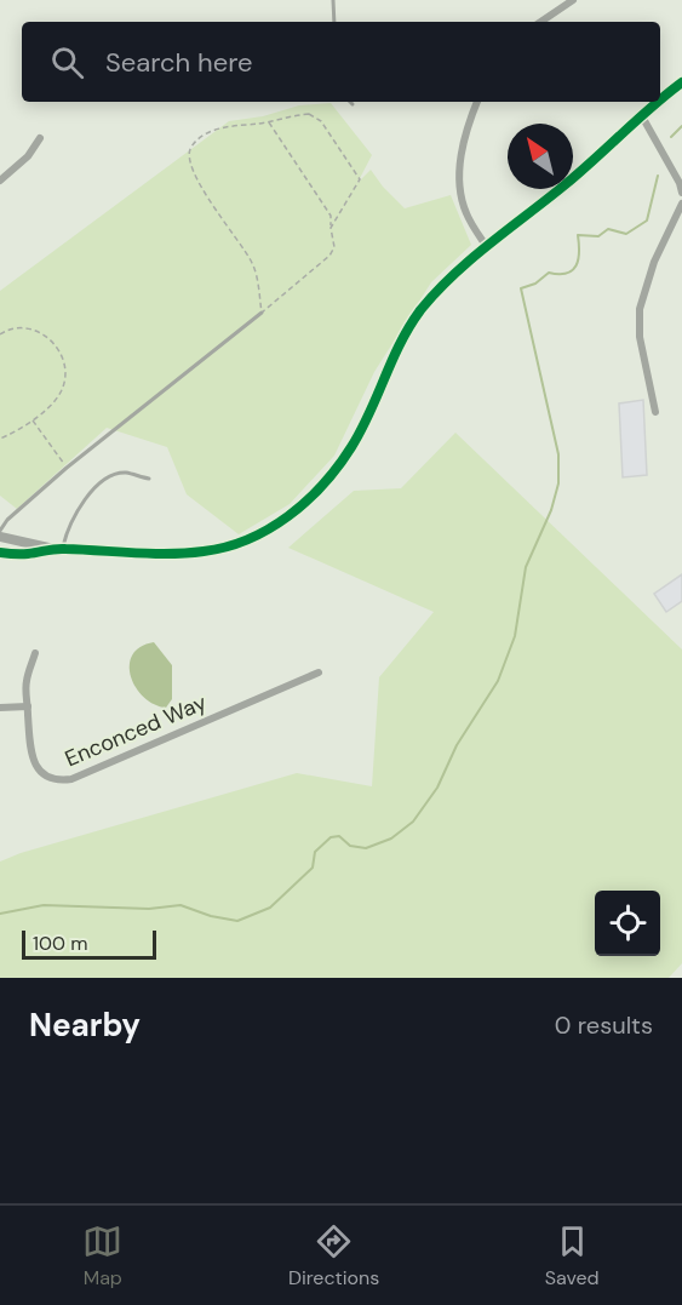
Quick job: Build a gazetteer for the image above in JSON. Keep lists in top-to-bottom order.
{
  "streets": {
    "street": ["Enconced Way"]
  },
  "scale_bar": "100 m",
  "north": "top left",
  "page": {
    "search": "Search here",
    "scale": "100 m",
    "heading": ["Nearby", "0 results"],
    "nav": ["Map", "Directions", "Saved"]
  }
}
